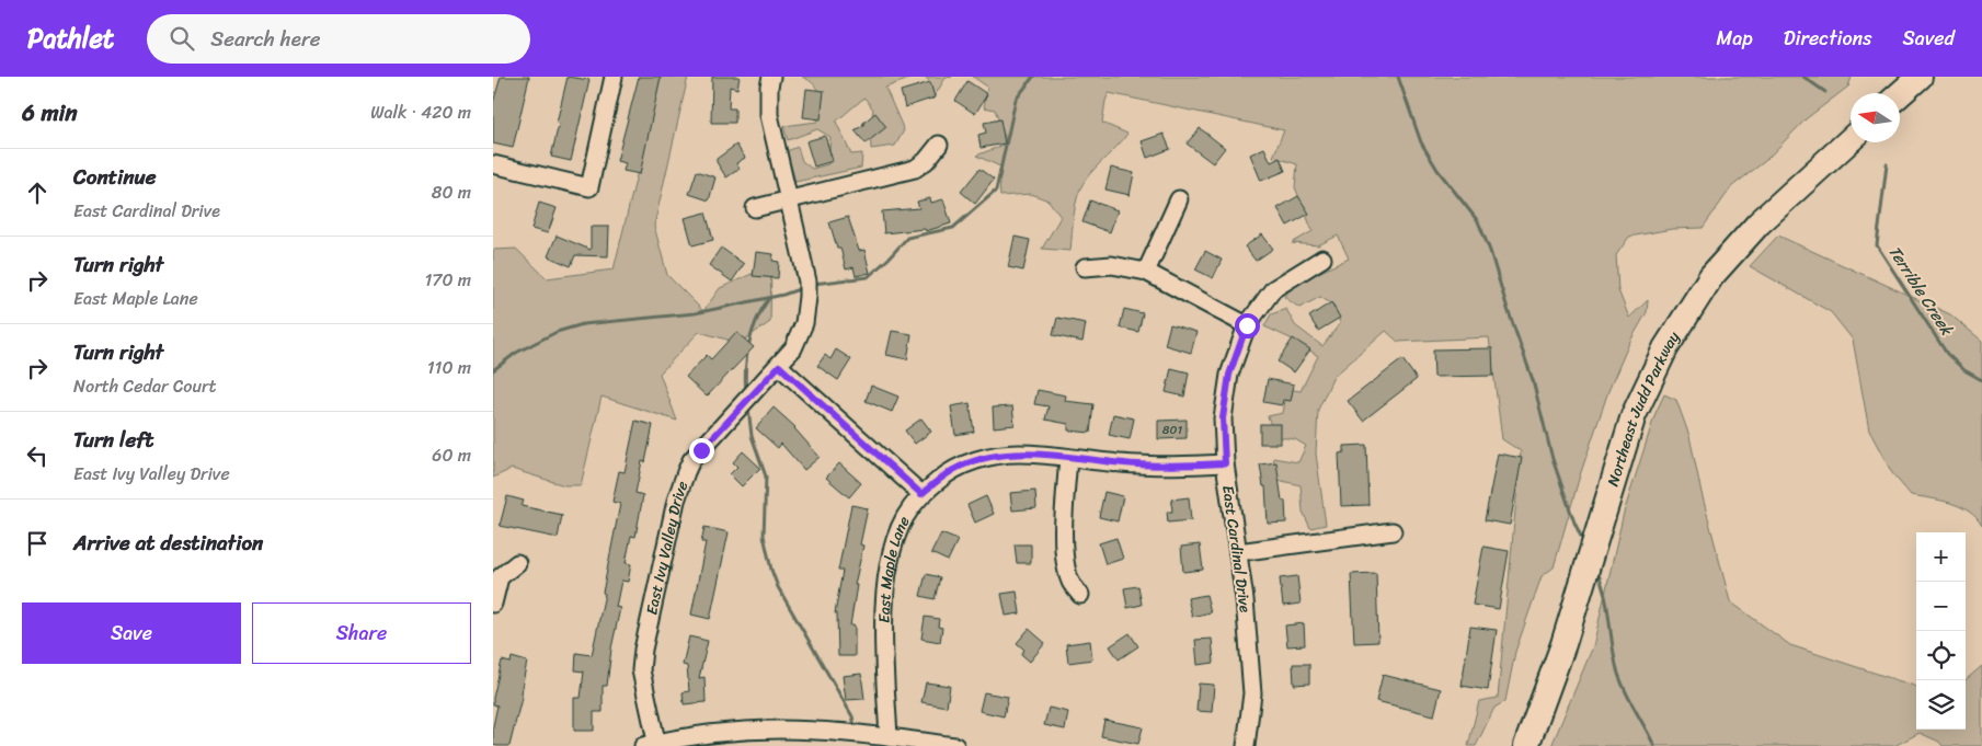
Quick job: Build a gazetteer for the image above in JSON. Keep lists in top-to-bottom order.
{
  "streets": {
    "highway": ["Northeast Judd Parkway"],
    "street": ["East Ivy Valley Drive", "East Cardinal Drive", "East Maple Lane"]
  },
  "crossings": [
    ["East Cardinal Drive", "East Maple Lane"]
  ],
  "water": ["Terrible Creek"],
  "house_numbers": ["801"],
  "north": "left",
  "page": {
    "header": "Pathlet",
    "search": "Search here",
    "nav": ["Map", "Directions", "Saved"],
    "heading": ["6 min", "Walk · 420 m"],
    "list": [
      ["Continue", "East Cardinal Drive", "80 m"],
      ["Turn right", "East Maple Lane", "170 m"],
      ["Turn right", "North Cedar Court", "110 m"],
      ["Turn left", "East Ivy Valley Drive", "60 m"],
      "Arrive at destination"
    ],
    "map_buttons": ["+", "−"],
    "buttons": ["Save", "Share"]
  }
}
